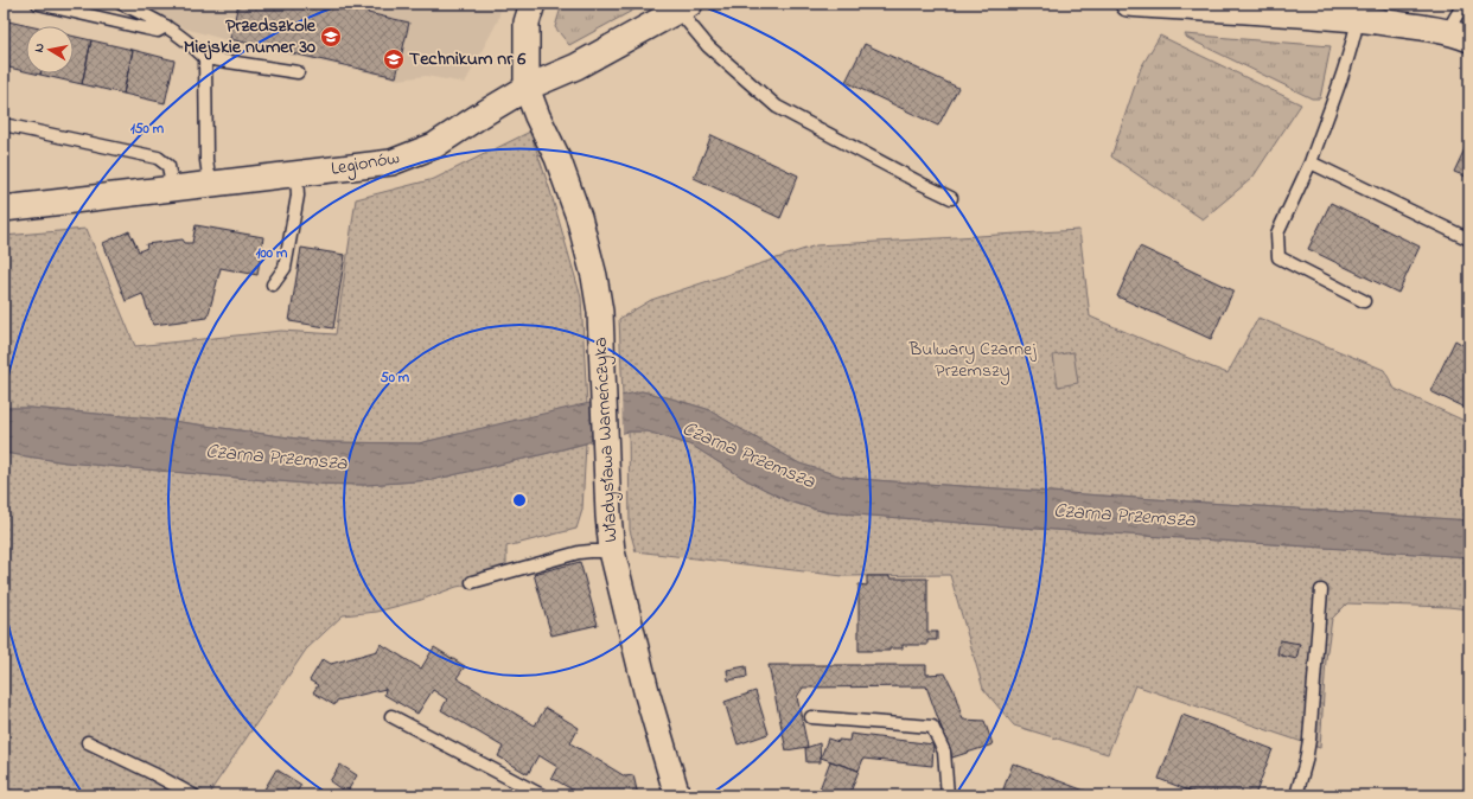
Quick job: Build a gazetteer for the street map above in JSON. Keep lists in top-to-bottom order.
{
  "streets": {
    "street": ["Legionów", "Władysława Warneńczyka"]
  },
  "crossings": [
    ["Legionów", "Władysława Warneńczyka"]
  ],
  "water": ["Czarna Przemsza"],
  "parks": ["Bulwary Czarnej Przemszy"],
  "places": {
    "school or university": ["Przedszkole Miejskie numer 30", "Technikum nr 6"]
  },
  "north": "left",
  "rings": ["150 m", "100 m", "50 m"]
}
